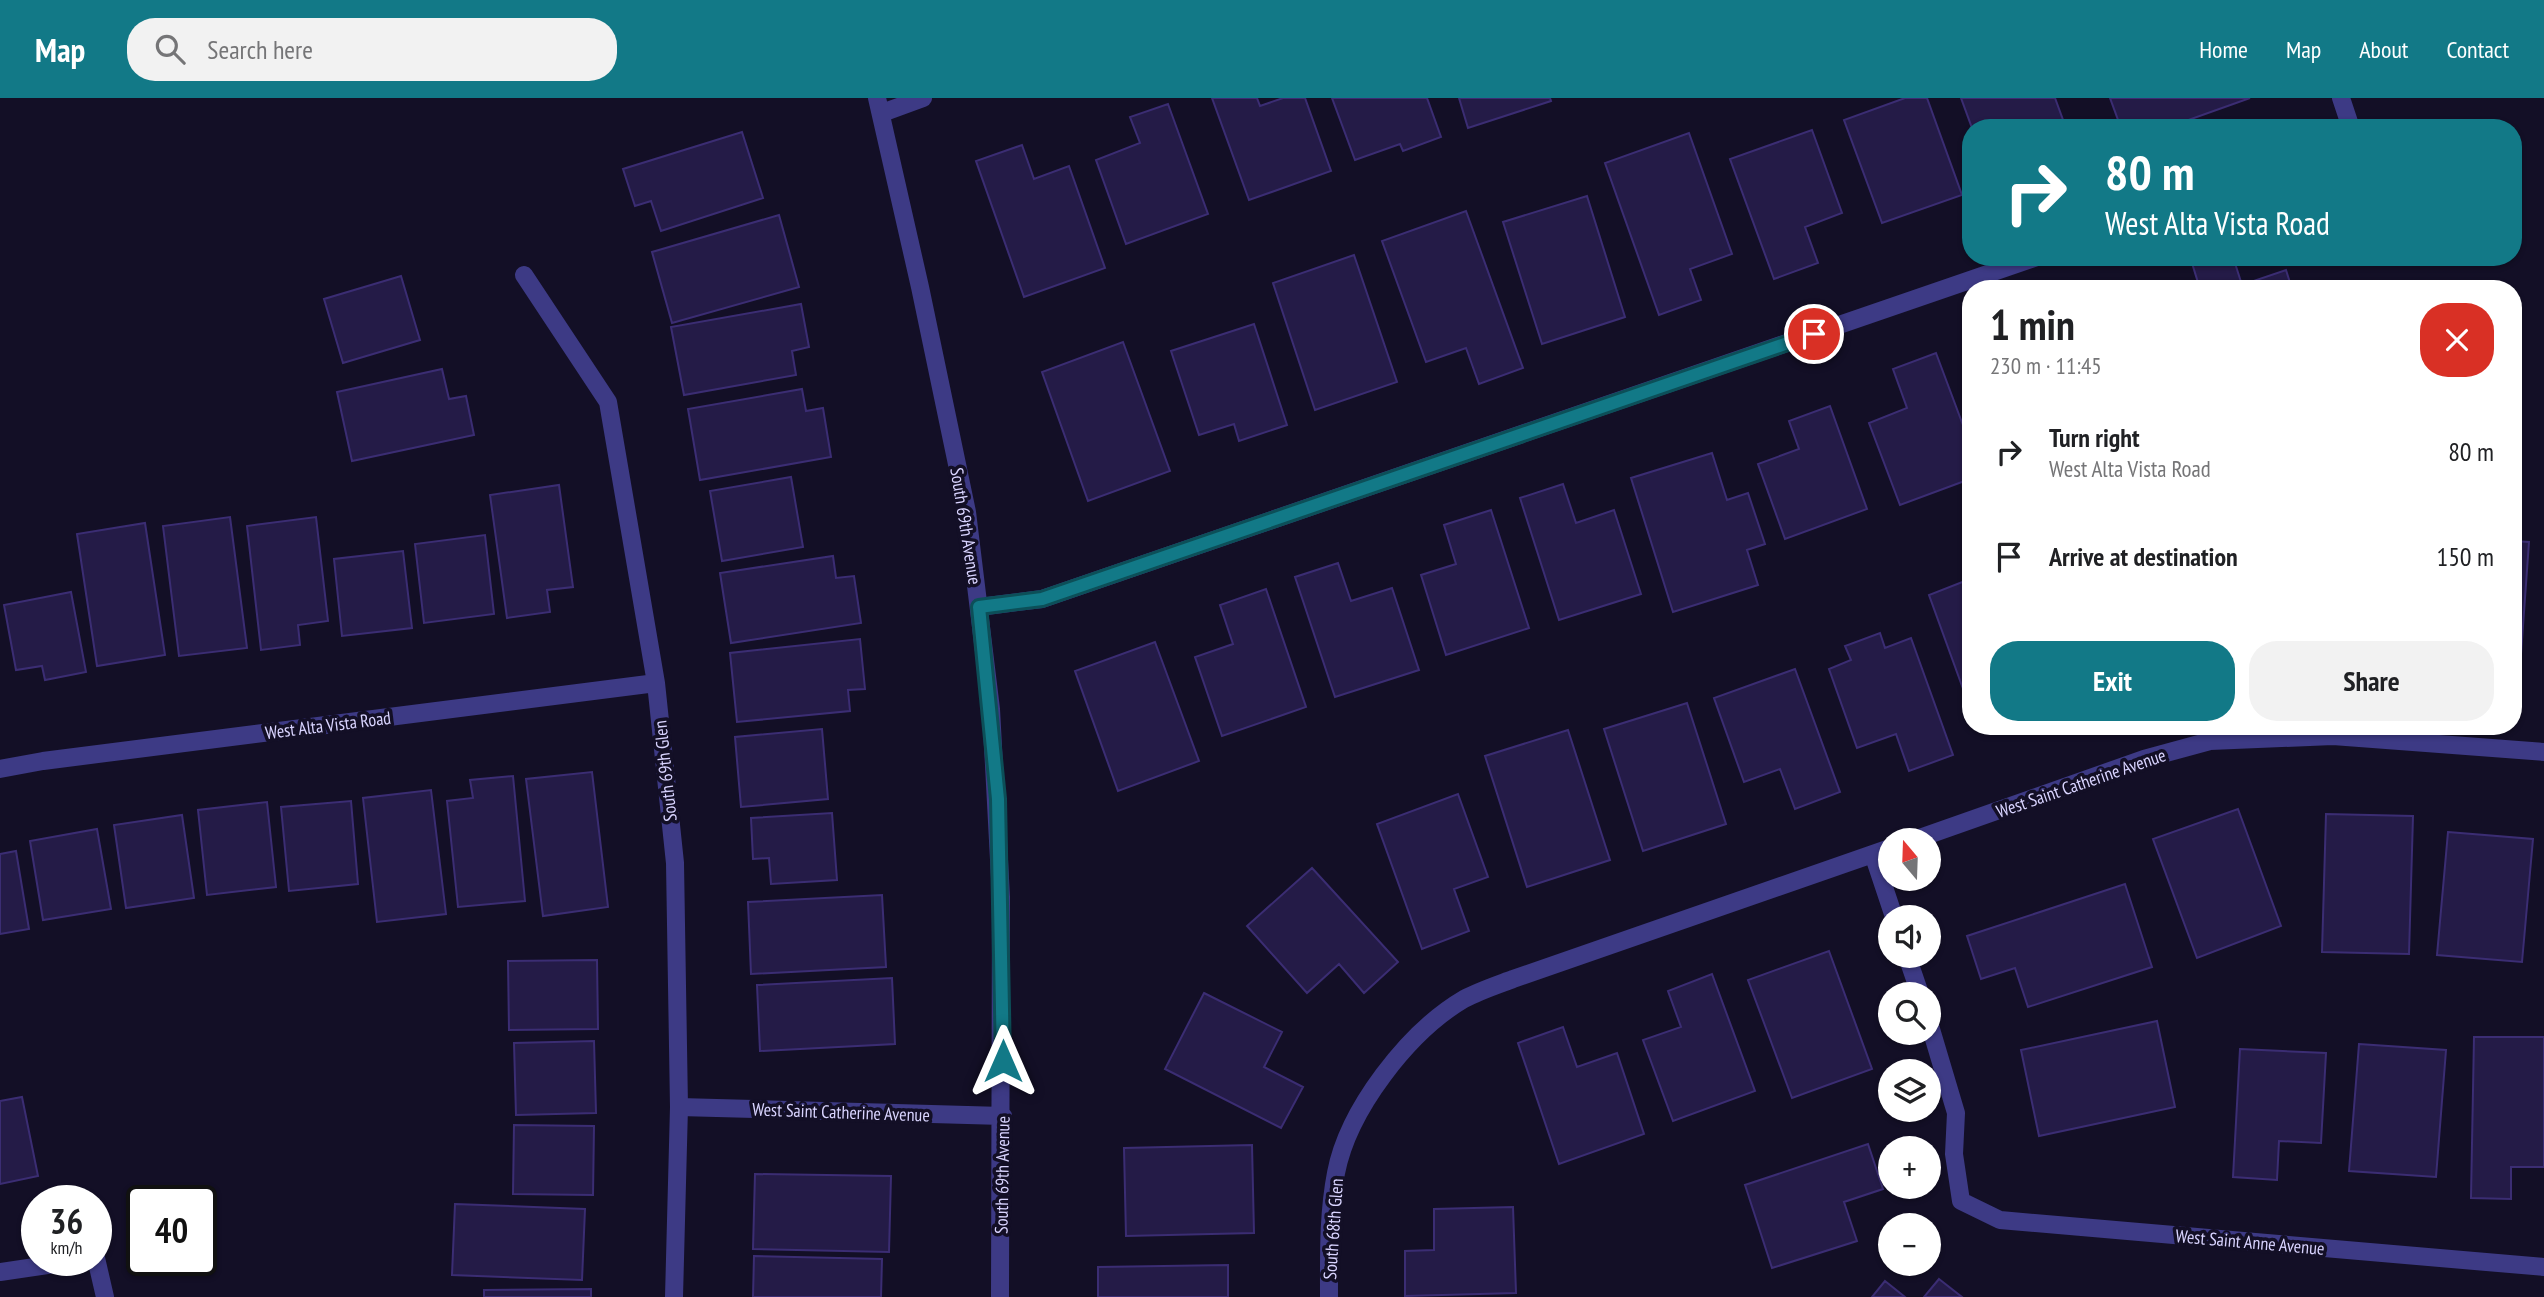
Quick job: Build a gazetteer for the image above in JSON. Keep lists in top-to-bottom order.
{
  "streets": {
    "street": [
      "South 69th Avenue",
      "West Alta Vista Road",
      "South 69th Glen",
      "West Saint Catherine Avenue",
      "South 68th Glen",
      "West Saint Anne Avenue"
    ]
  },
  "crossings": [
    ["South 69th Avenue", "West Saint Catherine Avenue"],
    ["West Alta Vista Road", "South 69th Glen"],
    ["South 69th Glen", "West Saint Catherine Avenue"]
  ],
  "north": "top",
  "page": {
    "header": "Map",
    "search": "Search here",
    "nav": [
      "Home",
      "Map",
      "About",
      "Contact"
    ],
    "turn": ["80 m", "West Alta Vista Road"],
    "heading": ["1 min", "230 m · 11:45"],
    "list": [
      {
        "name": "Turn right",
        "note": "West Alta Vista Road",
        "value": "80 m"
      },
      {
        "name": "Arrive at destination",
        "value": "150 m"
      }
    ],
    "buttons": ["Exit", "Share"],
    "map_buttons": ["+", "−"],
    "speed": "36 km/h",
    "limit": "40"
  }
}
